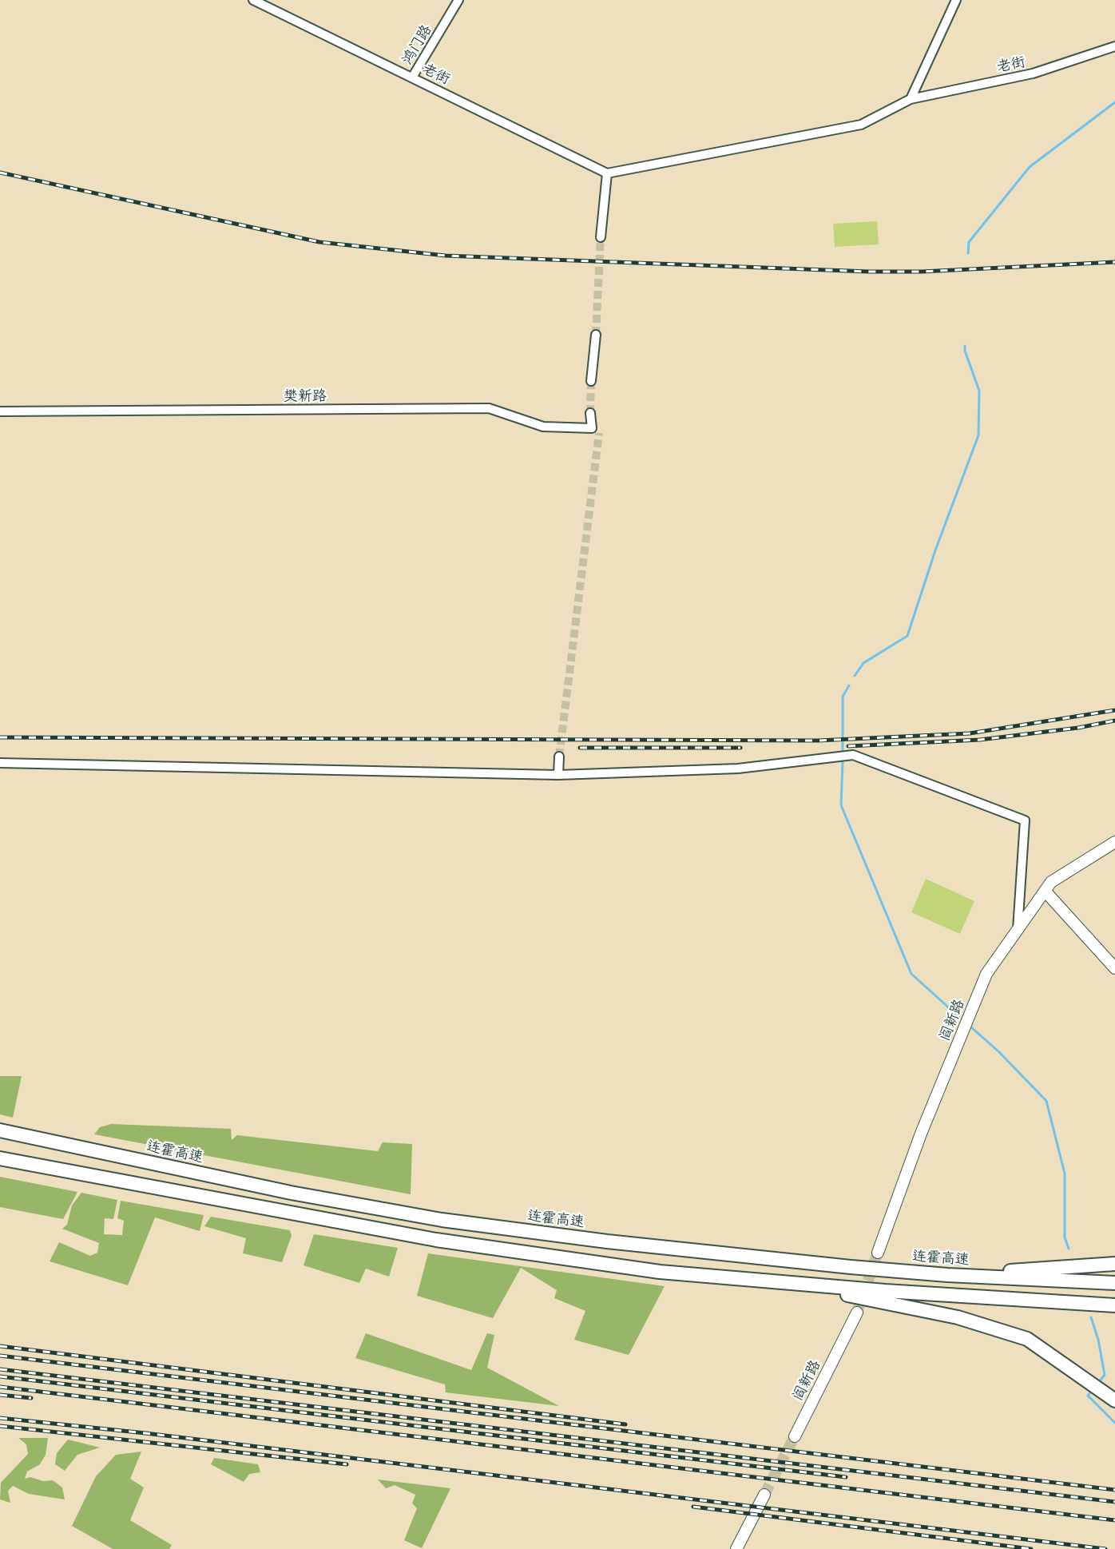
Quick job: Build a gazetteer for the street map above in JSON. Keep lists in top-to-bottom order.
{
  "streets": {
    "highway": ["连霍高速"],
    "main road": ["阎新路"],
    "street": ["鸿门路", "老街", "樊新路"]
  },
  "crossings": [
    ["鸿门路", "老街"]
  ]
}
